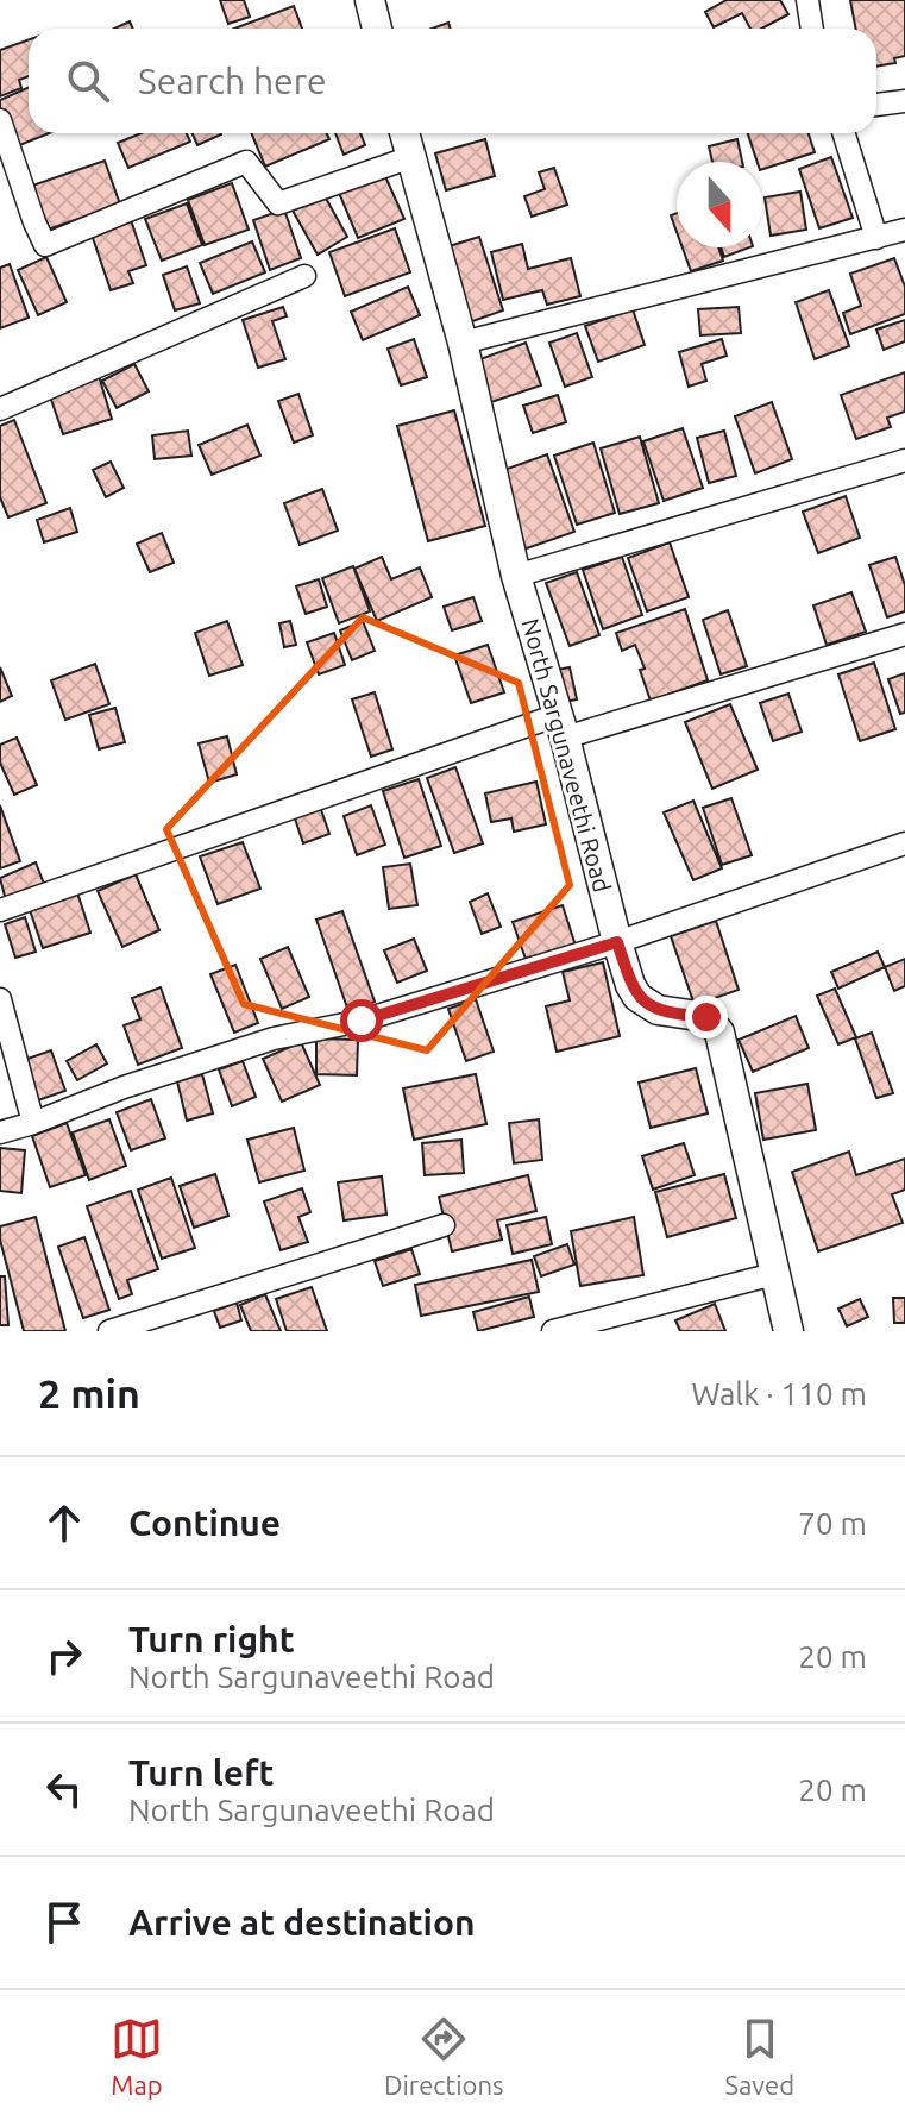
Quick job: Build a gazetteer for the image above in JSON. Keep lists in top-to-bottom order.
{
  "streets": {
    "street": ["North Sargunaveethi Road"]
  },
  "north": "bottom",
  "page": {
    "search": "Search here",
    "heading": ["2 min", "Walk · 110 m"],
    "list": [
      ["Continue", "70 m"],
      ["Turn right", "North Sargunaveethi Road", "20 m"],
      ["Turn left", "North Sargunaveethi Road", "20 m"],
      "Arrive at destination"
    ],
    "nav": ["Map", "Directions", "Saved"]
  }
}
